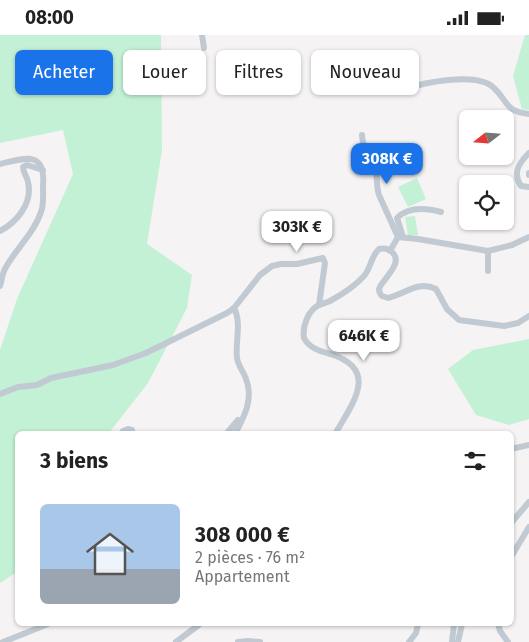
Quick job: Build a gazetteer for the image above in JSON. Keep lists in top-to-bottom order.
{
  "north": "left",
  "page": {
    "status": "08:00",
    "chip": [
      "Acheter",
      "Louer",
      "Filtres",
      "Nouveau"
    ],
    "price": ["308K €", "303K €", "646K €"],
    "heading": "3 biens",
    "list": [
      {
        "name": "308 000 €",
        "note": "2 pièces · 76 m² · Appartement"
      }
    ]
  }
}
